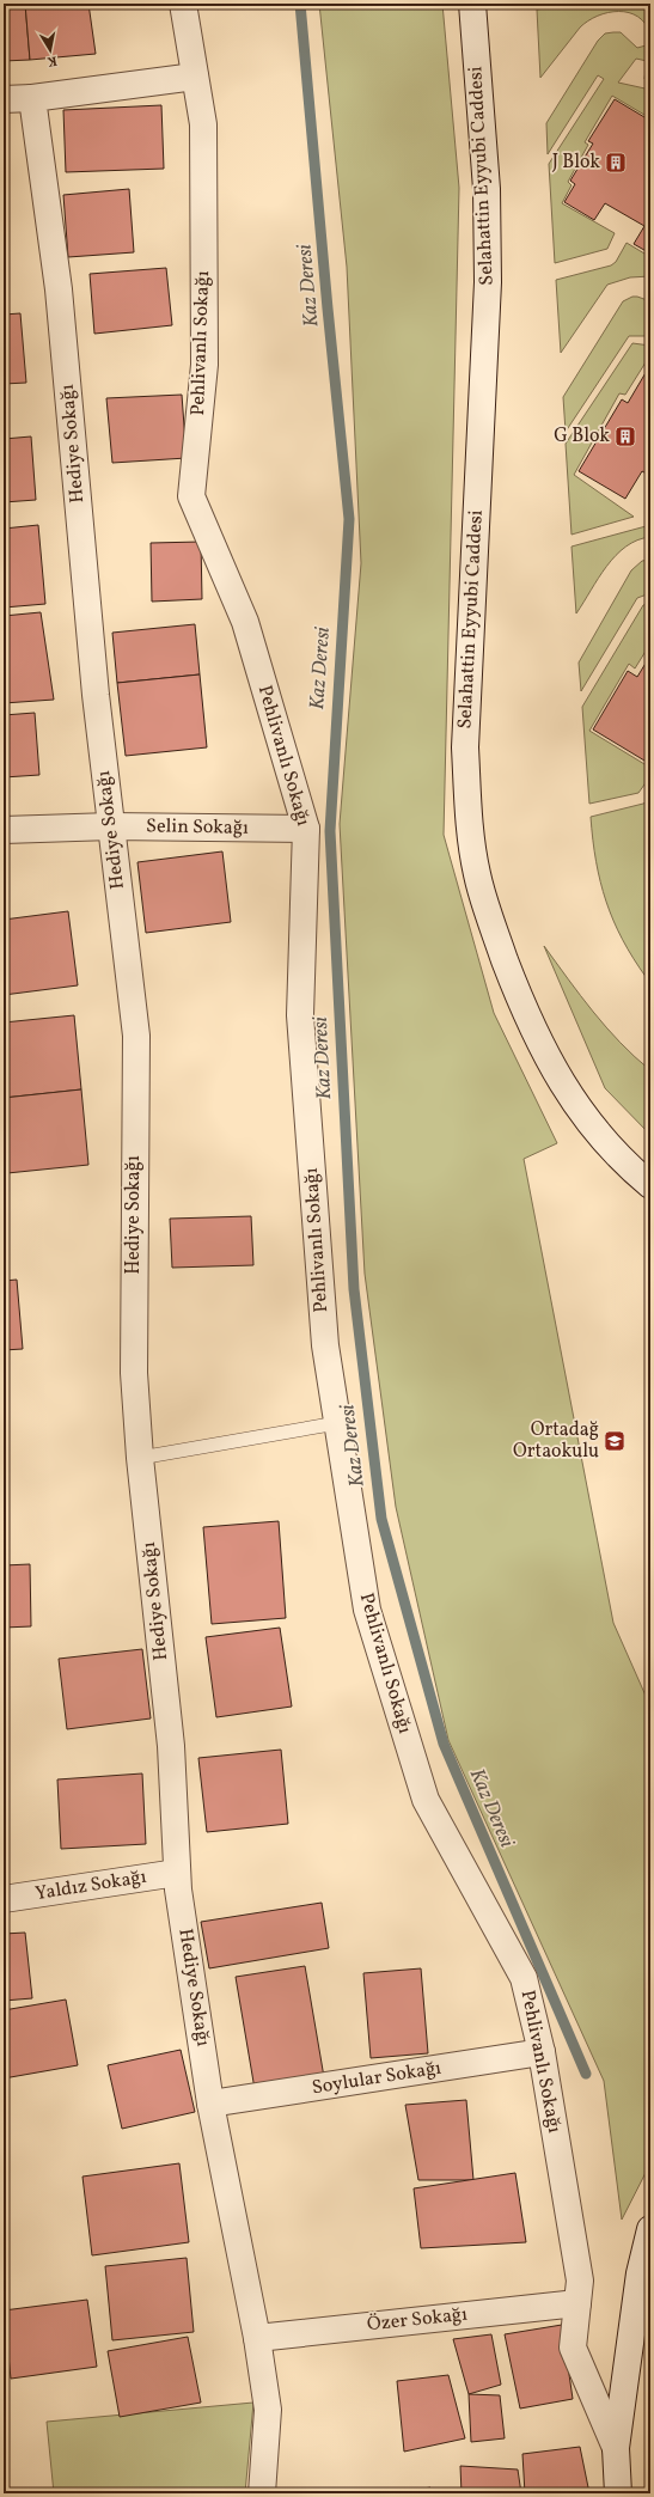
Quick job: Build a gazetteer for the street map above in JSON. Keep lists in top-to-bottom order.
{
  "streets": {
    "street": [
      "Selahattin Eyyubi Caddesi",
      "Pehlivanlı Sokağı",
      "Hediye Sokağı",
      "Selin Sokağı",
      "Yaldız Sokağı",
      "Soylular Sokağı",
      "Özer Sokağı"
    ]
  },
  "crossings": [
    ["Pehlivanlı Sokağı", "Selin Sokağı"],
    ["Pehlivanlı Sokağı", "Soylular Sokağı"],
    ["Pehlivanlı Sokağı", "Özer Sokağı"],
    ["Hediye Sokağı", "Selin Sokağı"],
    ["Hediye Sokağı", "Yaldız Sokağı"],
    ["Hediye Sokağı", "Soylular Sokağı"],
    ["Hediye Sokağı", "Özer Sokağı"]
  ],
  "water": ["Kaz Deresi"],
  "places": {
    "building": ["J Blok", "G Blok"],
    "school or university": ["Ortadağ Ortaokulu"]
  },
  "north": "bottom"
}
